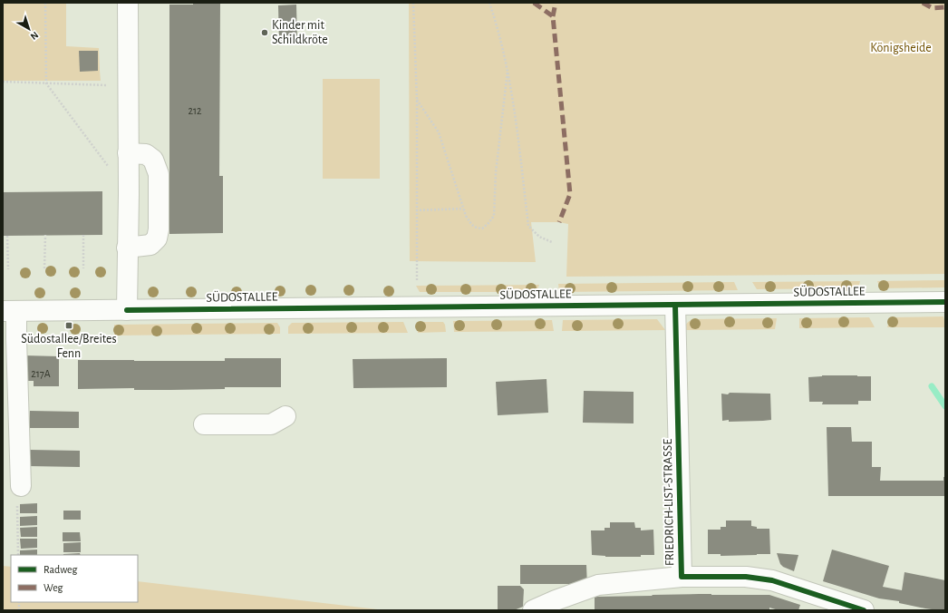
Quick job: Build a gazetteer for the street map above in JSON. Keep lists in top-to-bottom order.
{
  "streets": {
    "street": ["SÜDOSTALLEE", "FRIEDRICH-LIST-STRASSE"]
  },
  "crossings": [
    ["SÜDOSTALLEE", "FRIEDRICH-LIST-STRASSE"]
  ],
  "parks": ["Königsheide"],
  "places": {
    "other": ["Kinder mit Schildkröte"],
    "transit": ["Südostallee/Breites Fenn"]
  },
  "house_numbers": ["212", "217A"],
  "legend": ["Radweg", "Weg"],
  "north": "bottom right"
}
